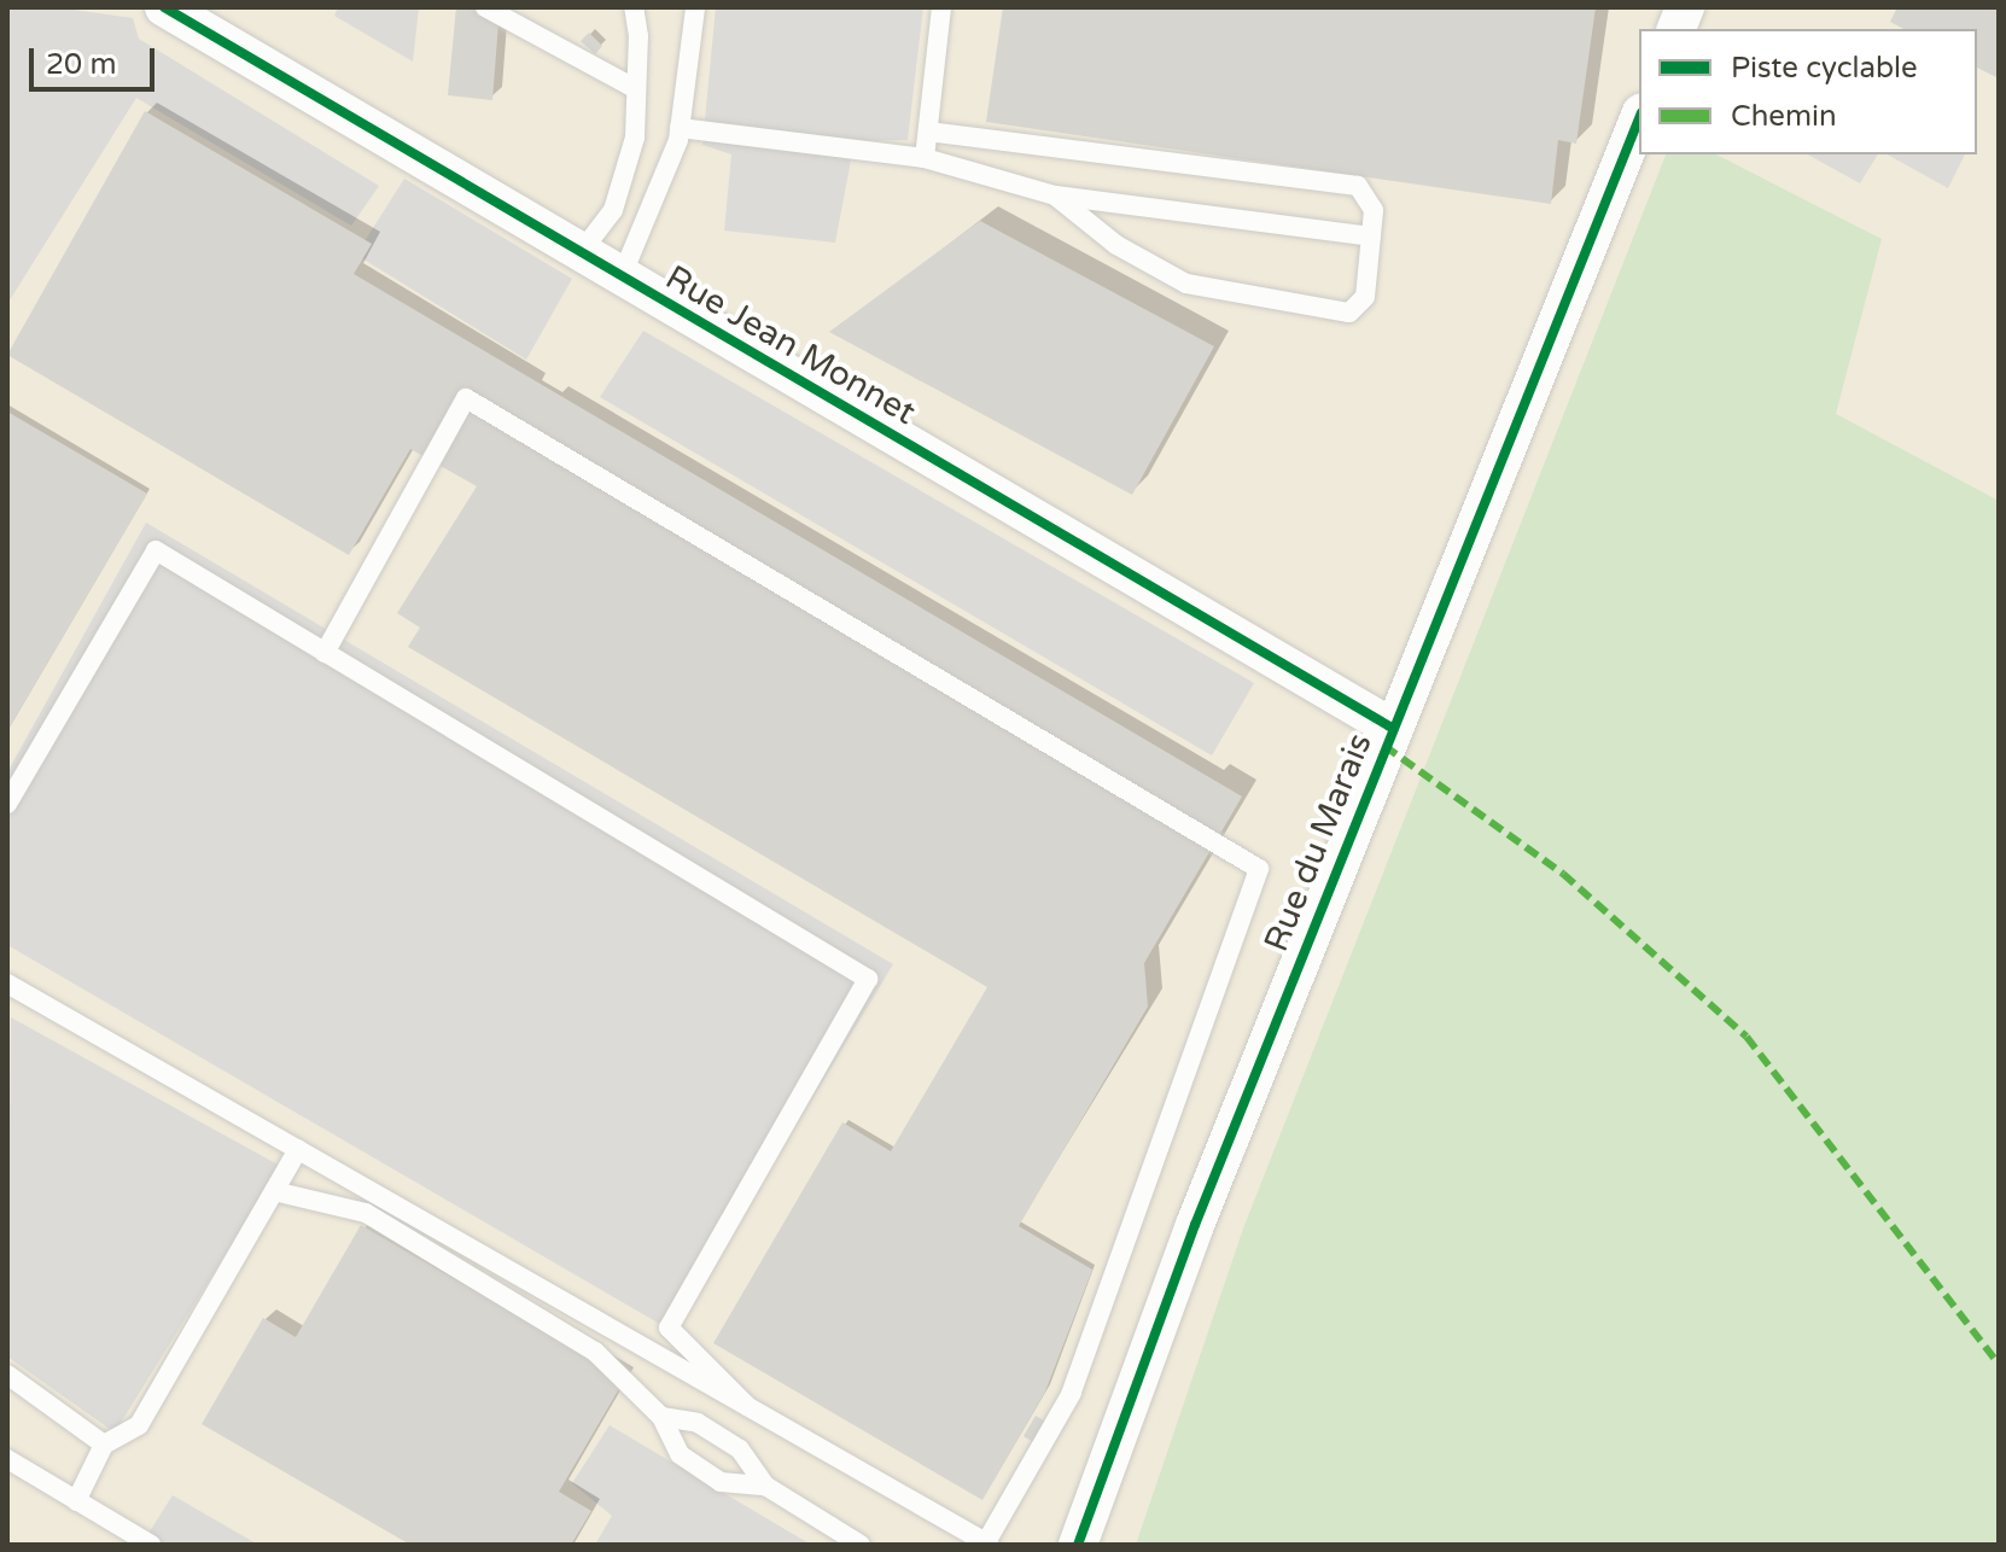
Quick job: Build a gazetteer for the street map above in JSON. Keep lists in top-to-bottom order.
{
  "streets": {
    "street": ["Rue Jean Monnet", "Rue du Marais"]
  },
  "crossings": [
    ["Rue Jean Monnet", "Rue du Marais"]
  ],
  "legend": ["Piste cyclable", "Chemin"],
  "scale_bar": "20 m"
}
